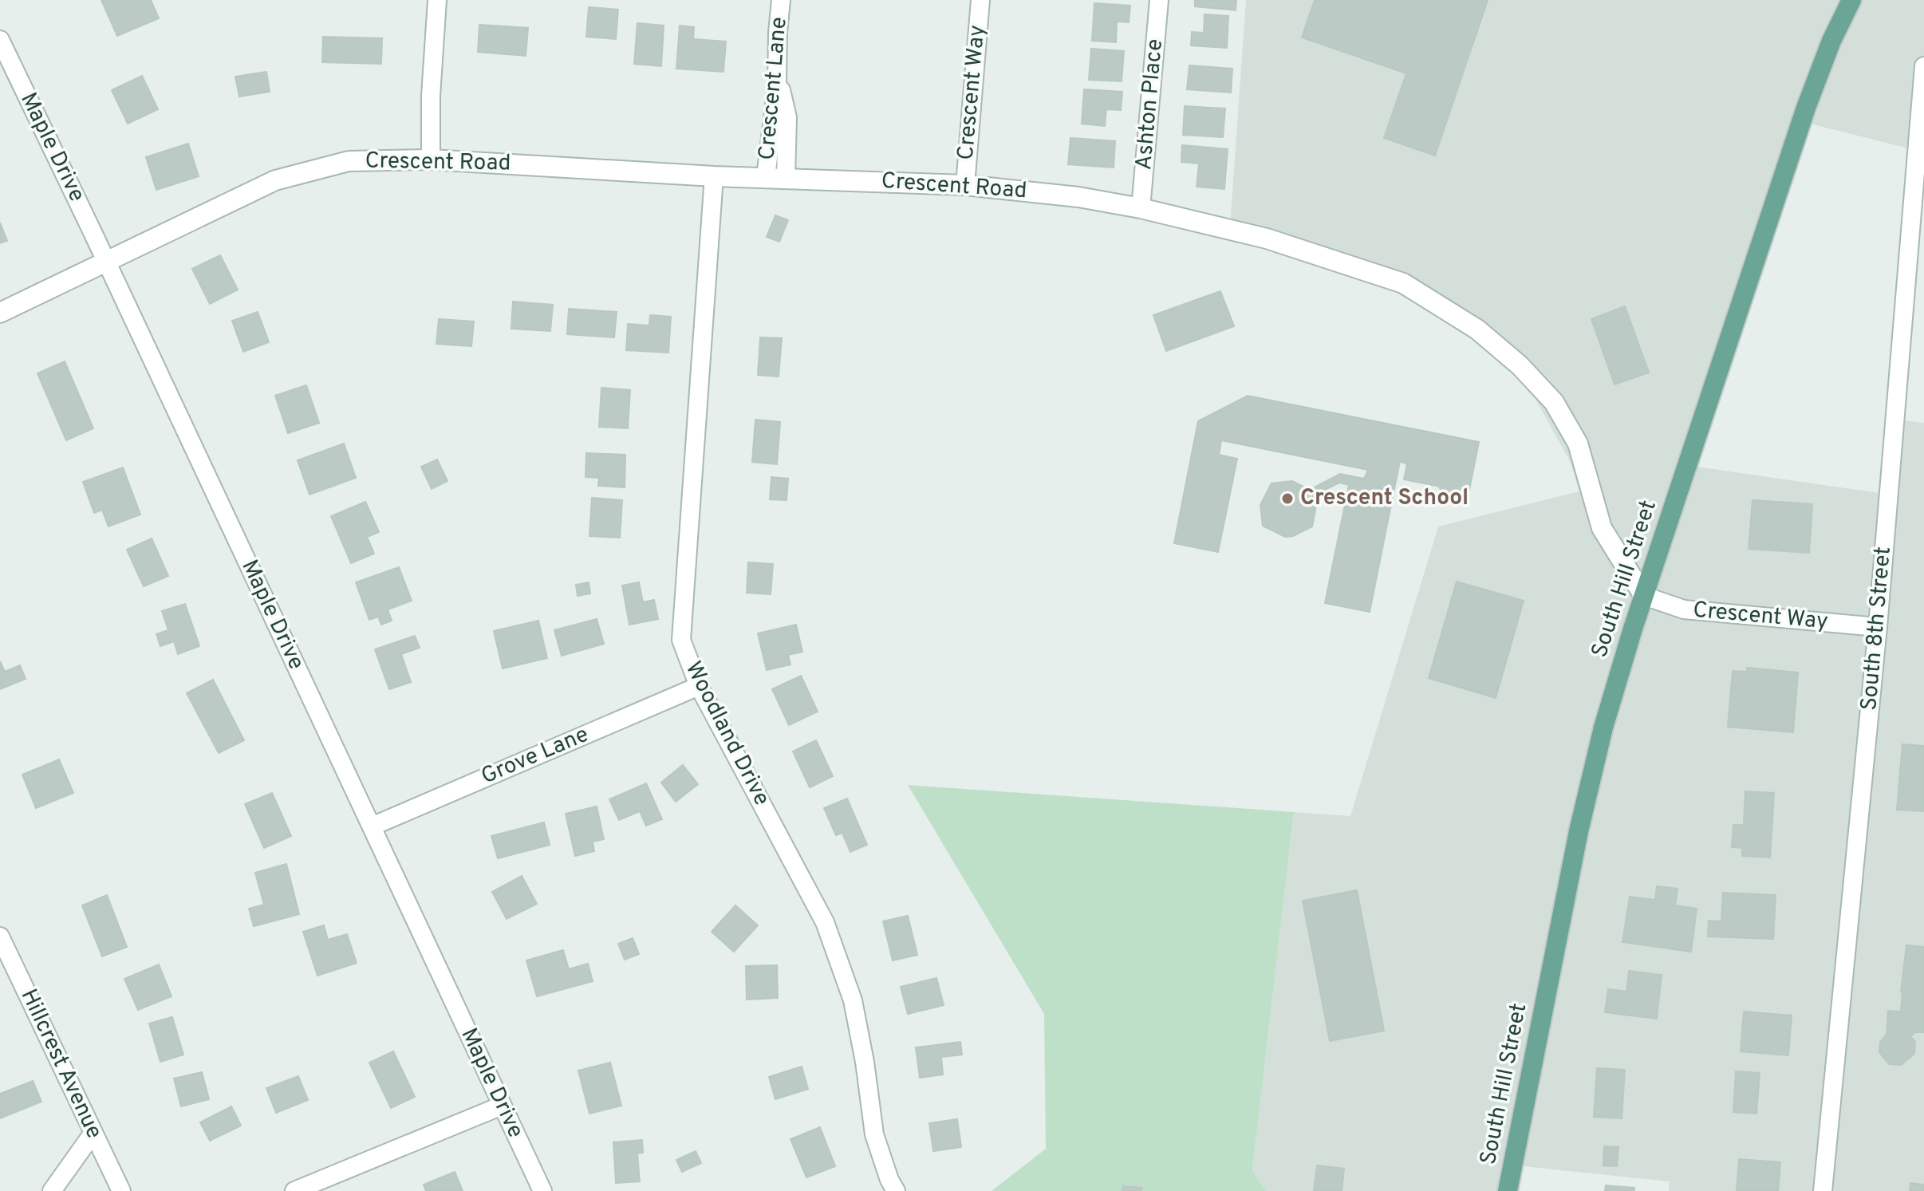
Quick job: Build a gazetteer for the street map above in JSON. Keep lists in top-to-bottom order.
{
  "streets": {
    "main road": ["South Hill Street"],
    "street": [
      "Crescent Lane",
      "Crescent Way",
      "Ashton Place",
      "Maple Drive",
      "Crescent Road",
      "South 8th Street",
      "Woodland Drive",
      "Grove Lane",
      "Hillcrest Avenue"
    ]
  },
  "crossings": [
    ["Crescent Lane", "Crescent Road"],
    ["Crescent Way", "Crescent Road"],
    ["Crescent Way", "South Hill Street"],
    ["Crescent Way", "South 8th Street"],
    ["Ashton Place", "Crescent Road"],
    ["Maple Drive", "Crescent Road"],
    ["Maple Drive", "Grove Lane"],
    ["Crescent Road", "South Hill Street"],
    ["Crescent Road", "Woodland Drive"],
    ["Woodland Drive", "Grove Lane"]
  ],
  "places": ["Crescent School"]
}
